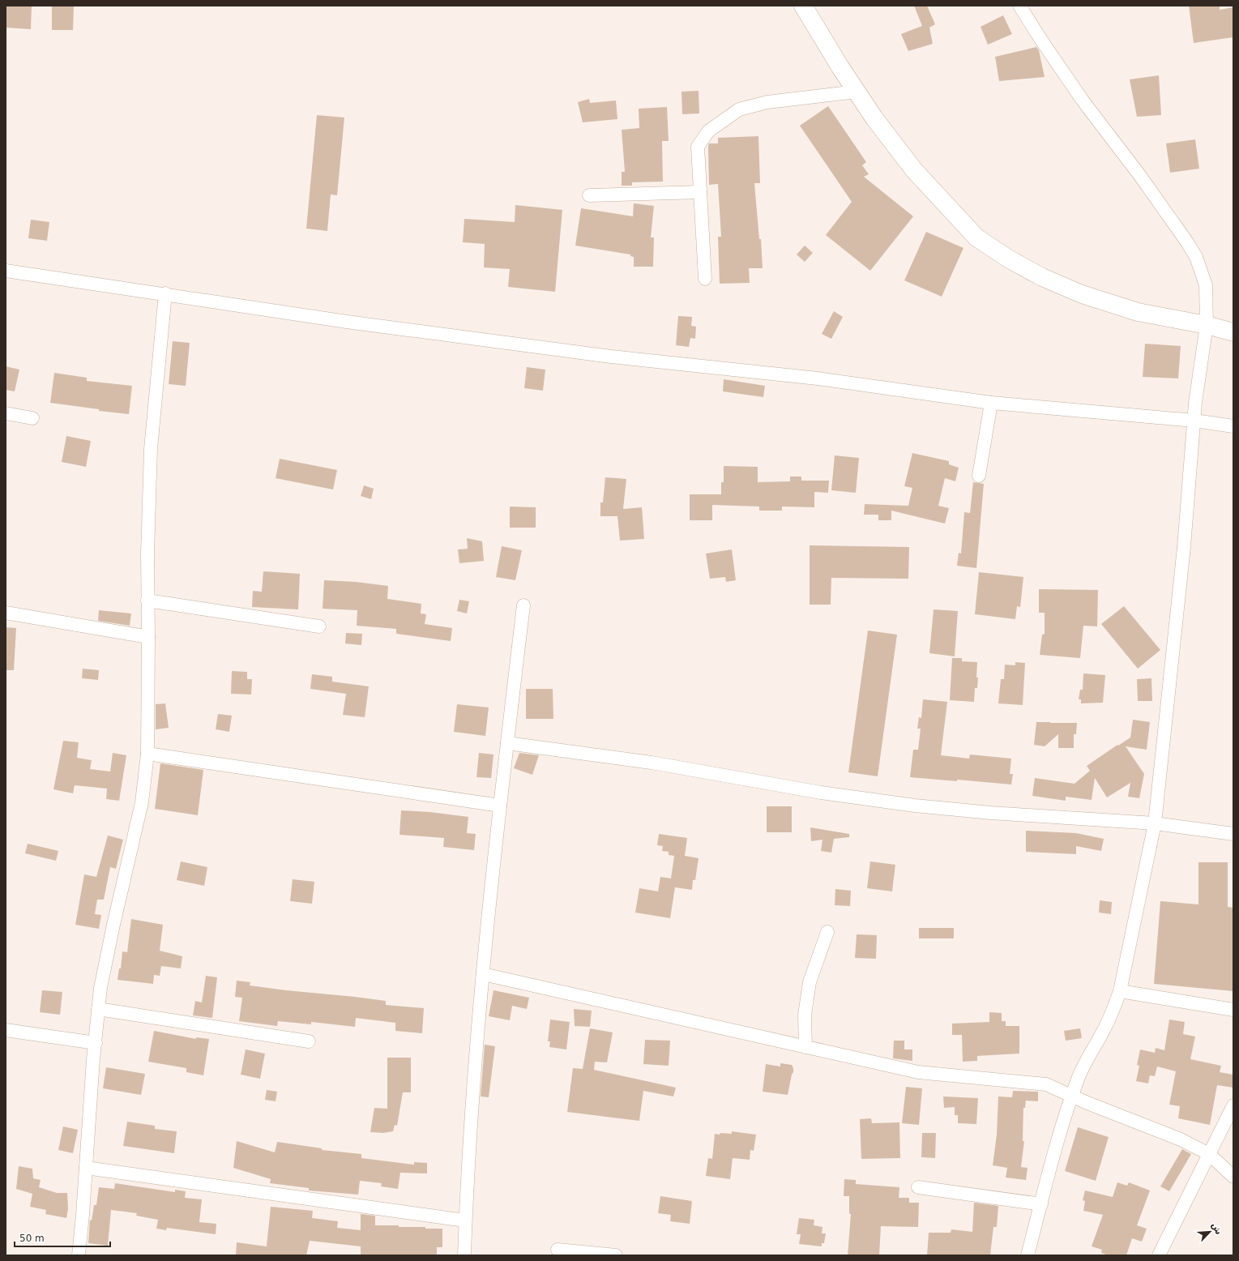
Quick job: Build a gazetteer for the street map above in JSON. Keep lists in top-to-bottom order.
{
  "scale_bar": "50 m",
  "north": "top right"
}
